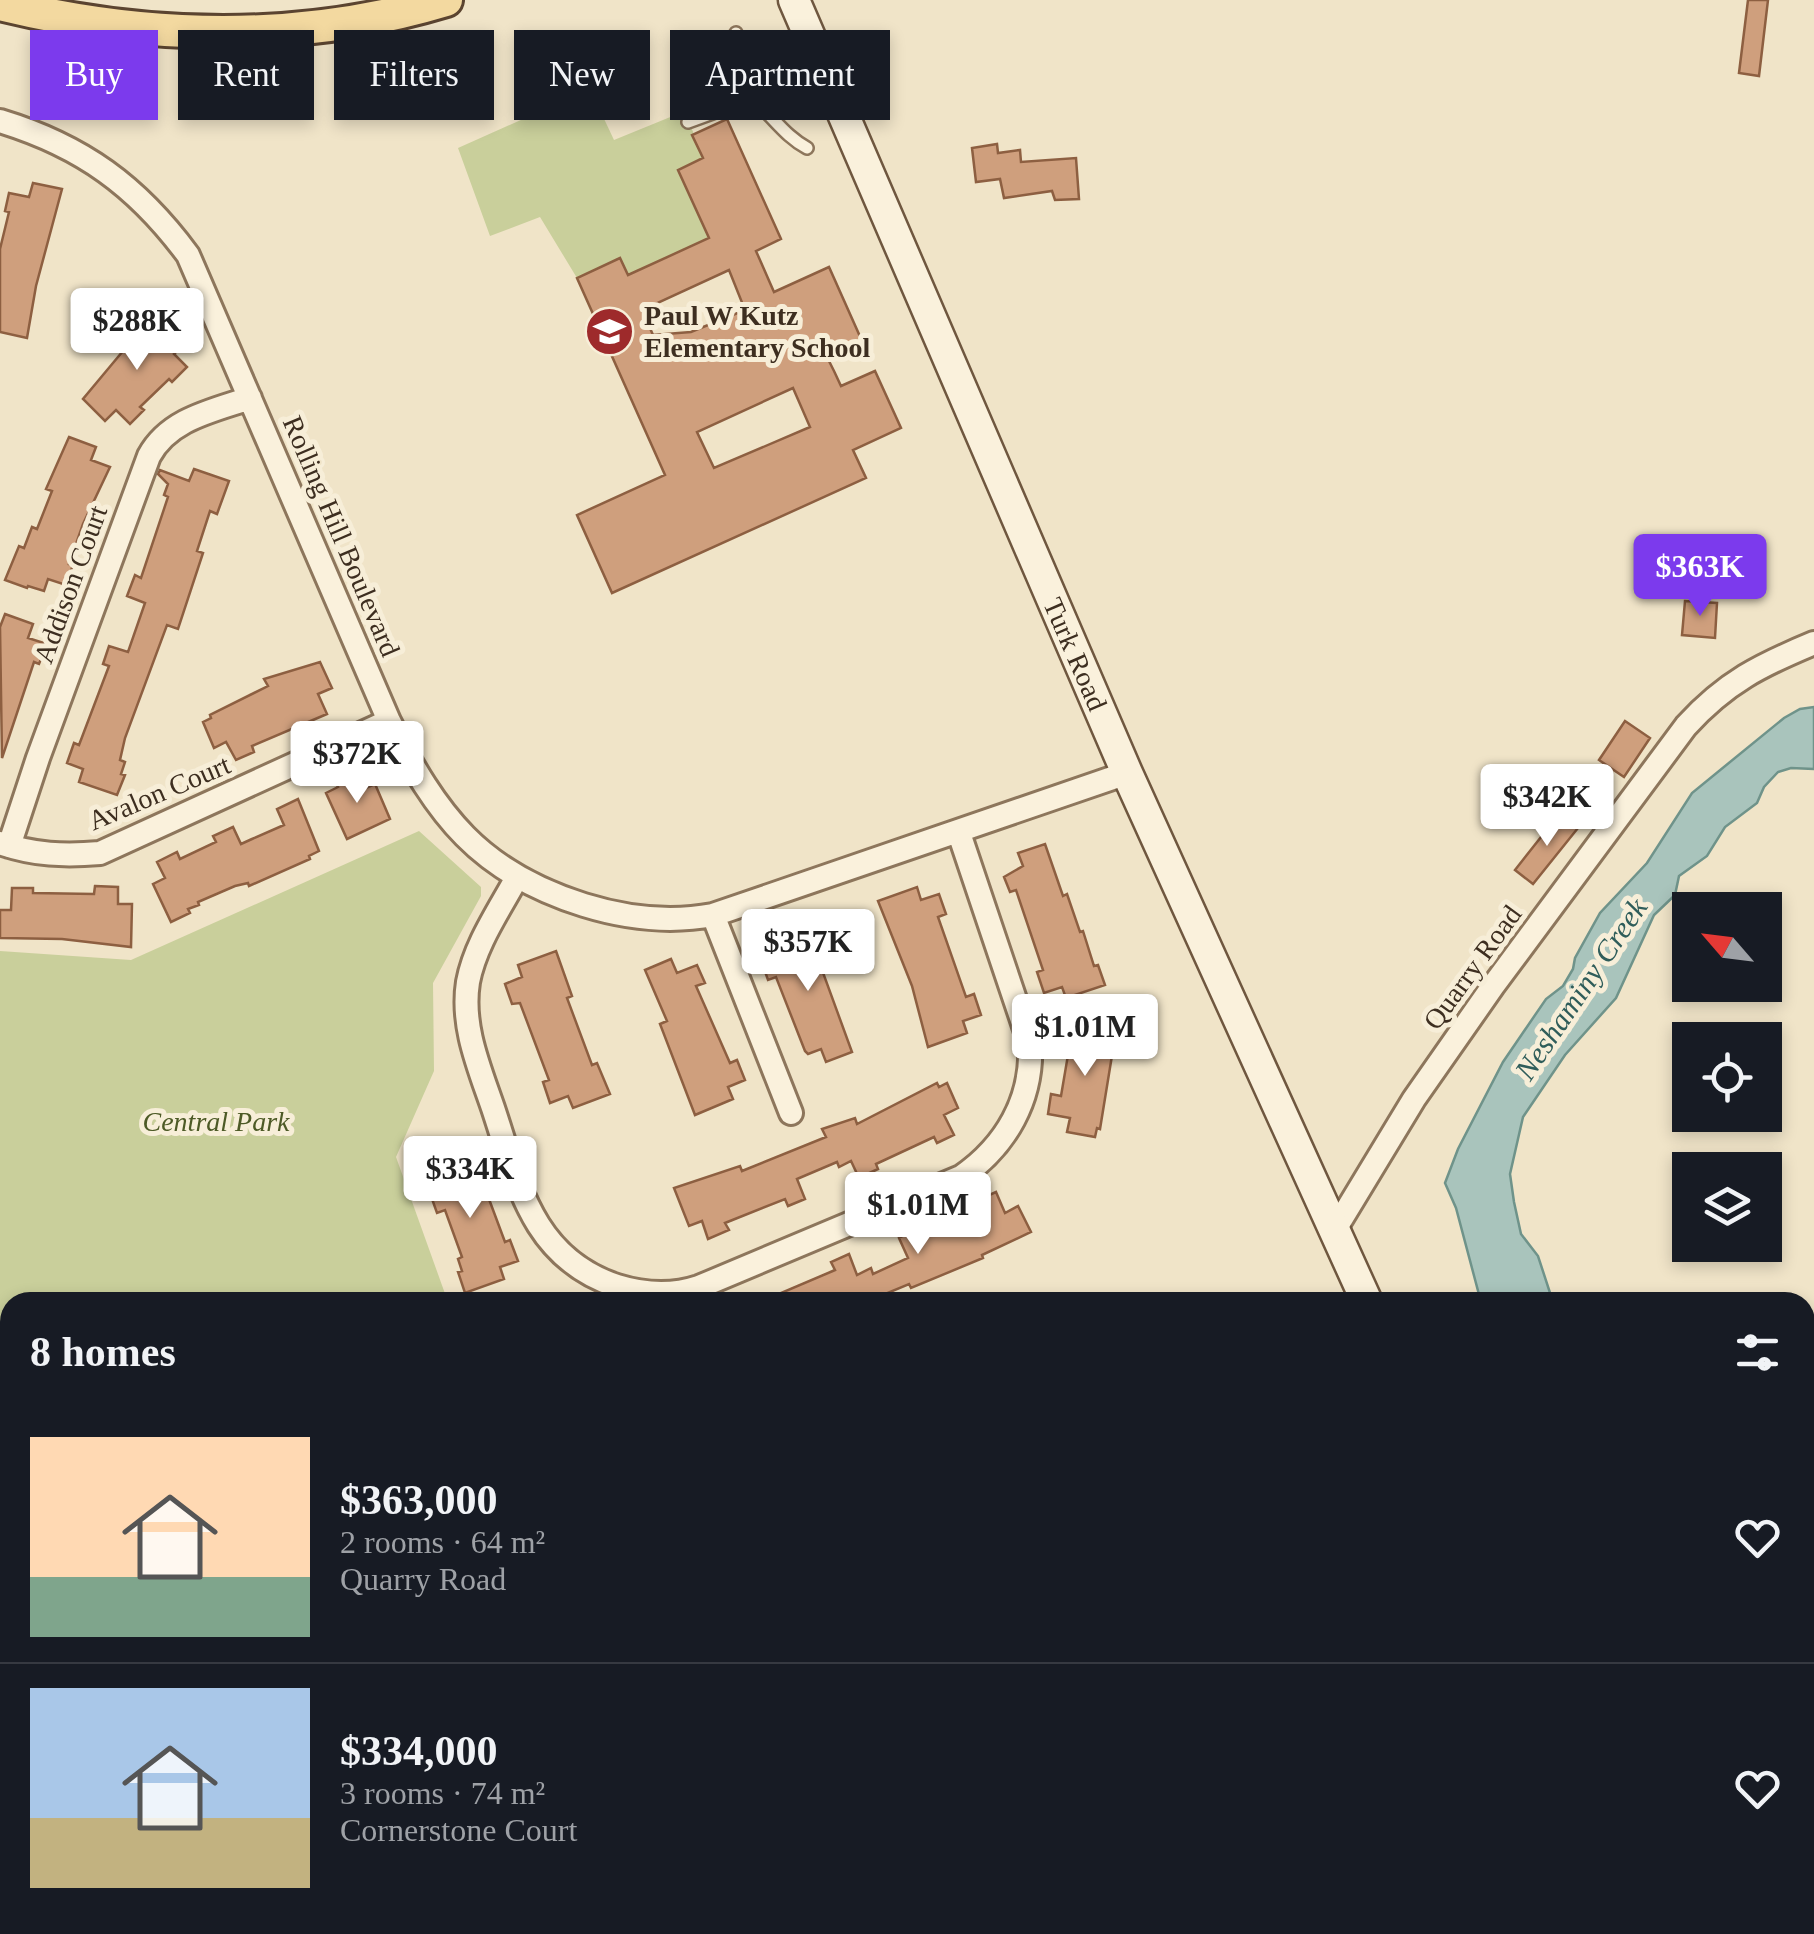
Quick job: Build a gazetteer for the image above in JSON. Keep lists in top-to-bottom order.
{
  "streets": {
    "street": [
      "Rolling Hill Boulevard",
      "Addison Court",
      "Turk Road",
      "Avalon Court",
      "Quarry Road"
    ]
  },
  "crossings": [
    ["Rolling Hill Boulevard", "Addison Court"],
    ["Rolling Hill Boulevard", "Turk Road"],
    ["Rolling Hill Boulevard", "Avalon Court"],
    ["Addison Court", "Avalon Court"],
    ["Turk Road", "Quarry Road"]
  ],
  "water": ["Neshaminy Creek"],
  "parks": ["Central Park"],
  "places": {
    "school or university": ["Paul W Kutz Elementary School"]
  },
  "north": "top left",
  "page": {
    "chip": [
      "Buy",
      "Rent",
      "Filters",
      "New",
      "Apartment"
    ],
    "price": [
      "$288K",
      "$363K",
      "$372K",
      "$342K",
      "$357K",
      "$1.01M",
      "$334K",
      "$1.01M"
    ],
    "heading": "8 homes",
    "list": [
      {
        "name": "$363,000",
        "note": "2 rooms · 64 m² · Quarry Road"
      },
      {
        "name": "$334,000",
        "note": "3 rooms · 74 m² · Cornerstone Court"
      }
    ]
  }
}
